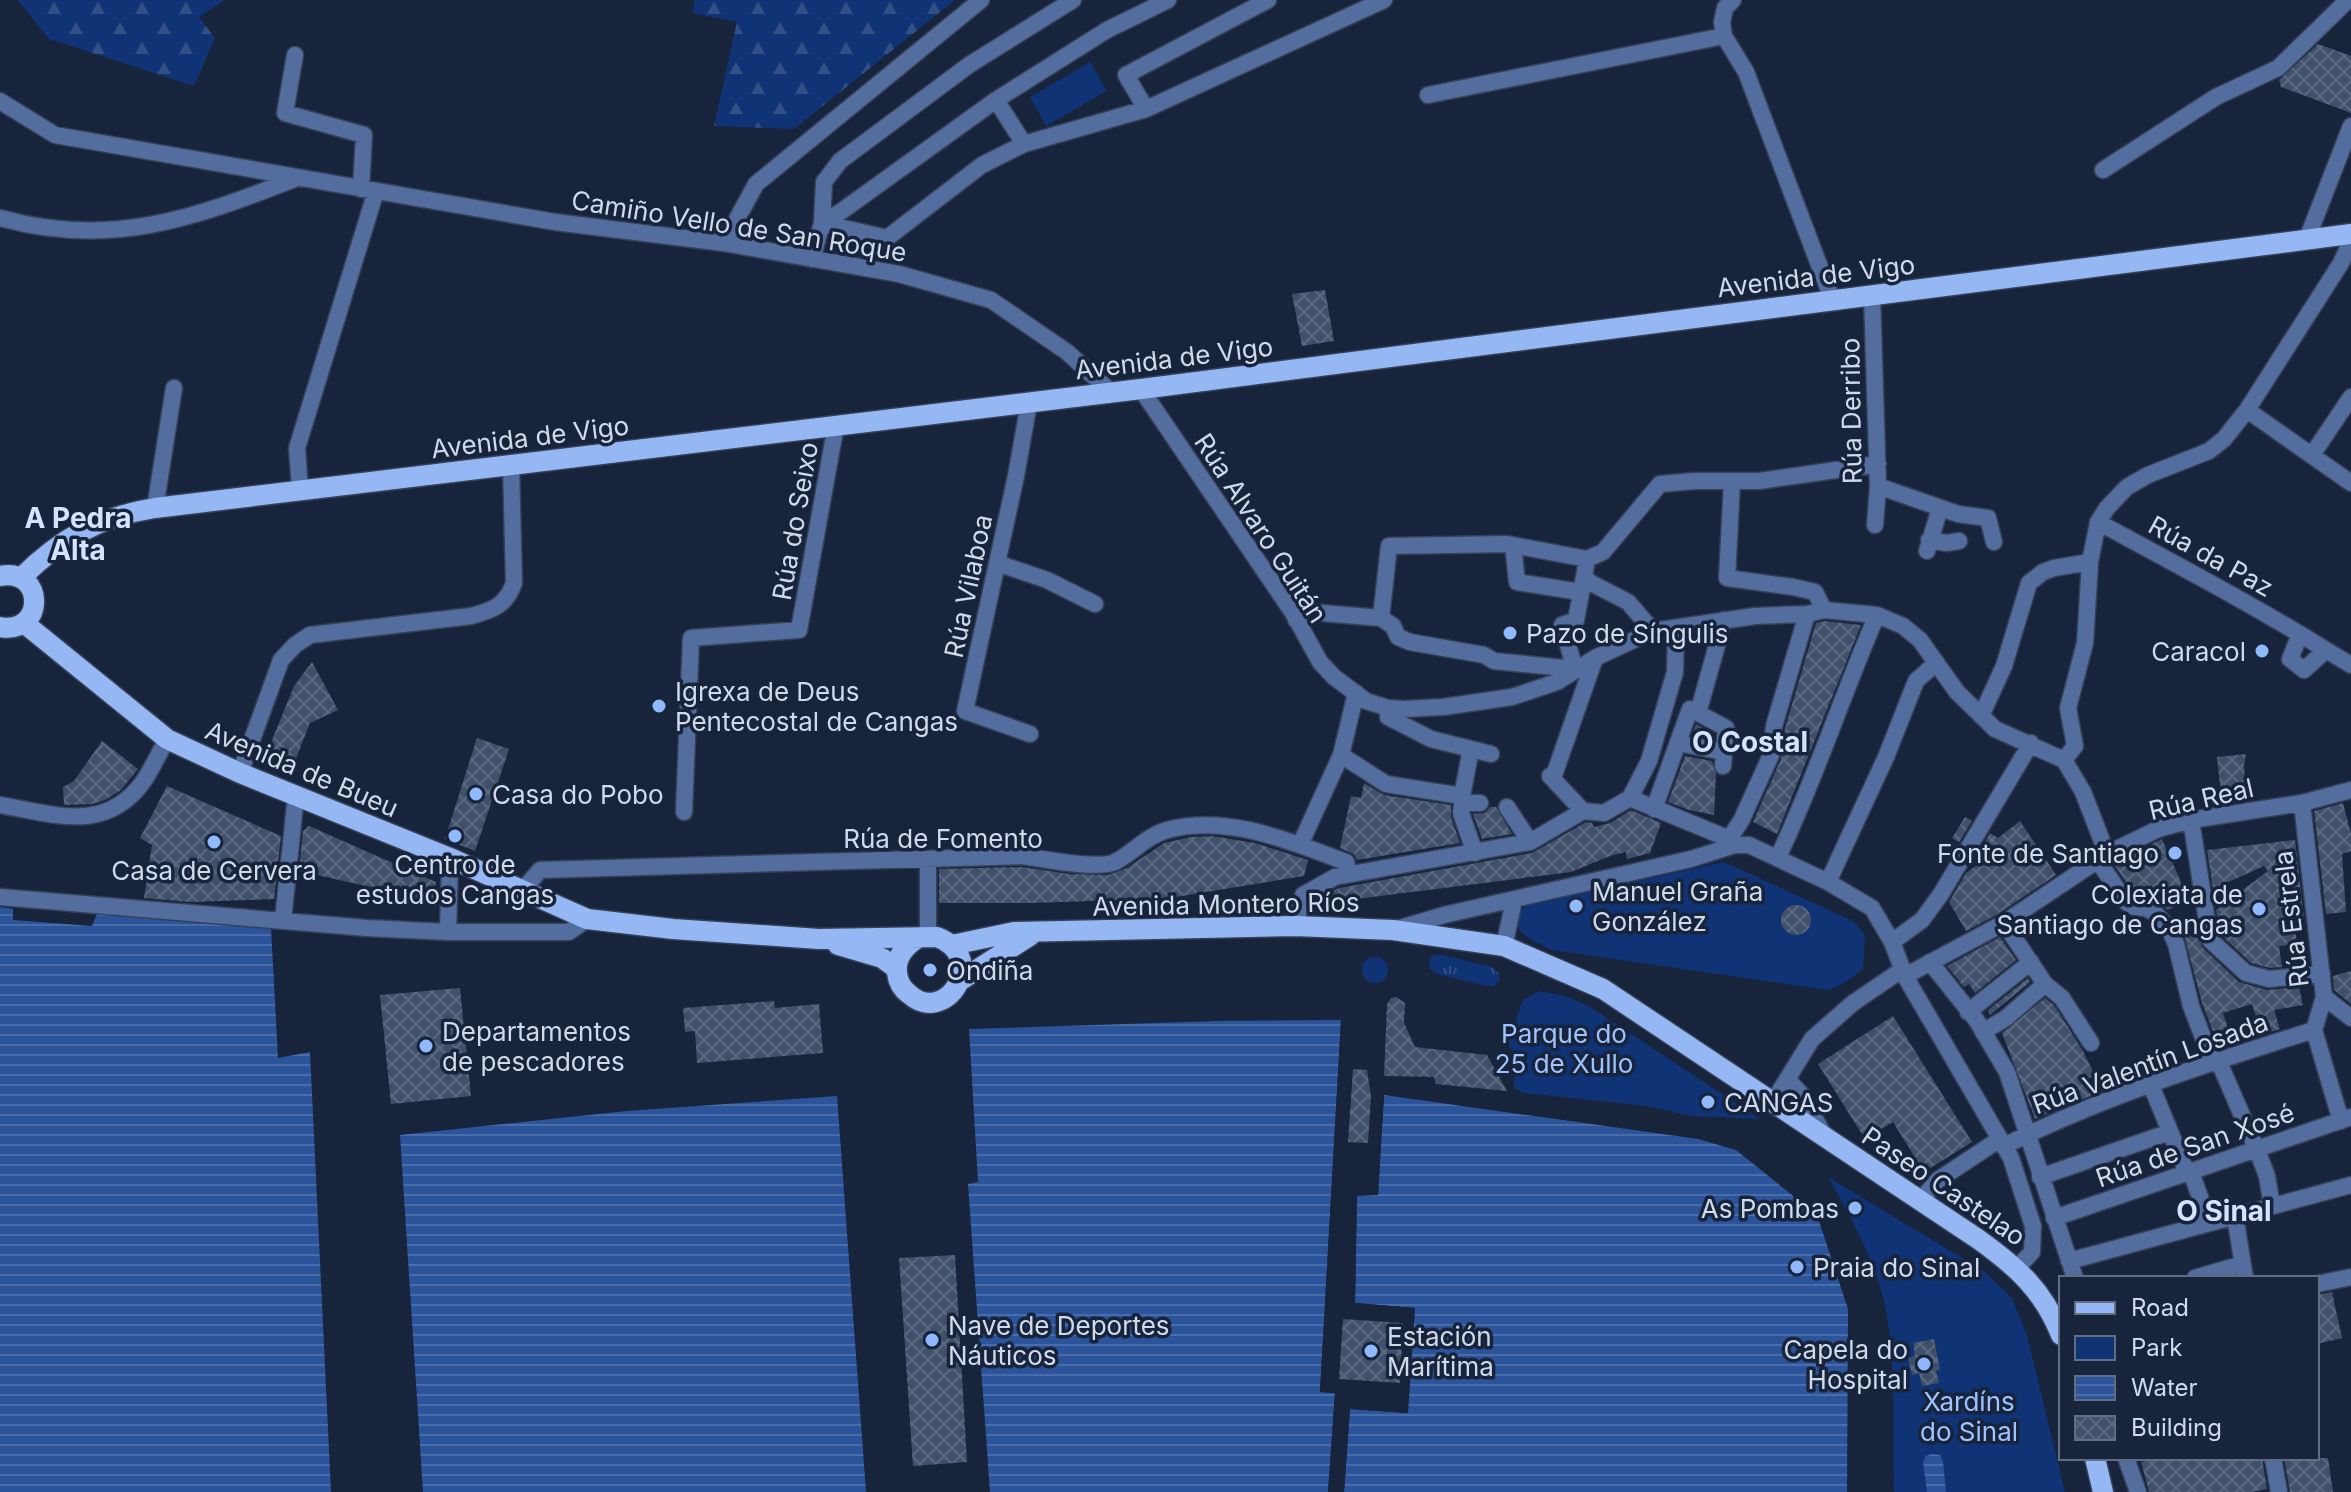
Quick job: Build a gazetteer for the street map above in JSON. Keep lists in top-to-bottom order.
{
  "streets": {
    "main road": [
      "Avenida de Vigo",
      "Avenida de Bueu",
      "Avenida Montero Ríos",
      "Paseo Castelao"
    ],
    "street": [
      "Camiño Vello de San Roque",
      "Rúa Derribo",
      "Rúa do Seixo",
      "Rúa Alvaro Guitán",
      "Rúa da Paz",
      "Rúa Vilaboa",
      "Rúa Real",
      "Rúa de Fomento",
      "Rúa Estrela",
      "Rúa Valentín Losada",
      "Rúa de San Xosé"
    ]
  },
  "crossings": [
    ["Camiño Vello de San Roque", "Avenida de Vigo"],
    ["Avenida de Vigo", "Rúa Derribo"],
    ["Avenida de Vigo", "Rúa do Seixo"],
    ["Avenida de Vigo", "Rúa Alvaro Guitán"],
    ["Avenida de Vigo", "Rúa Vilaboa"],
    ["Avenida de Bueu", "Rúa de Fomento"],
    ["Rúa Real", "Rúa Estrela"],
    ["Rúa Real", "Paseo Castelao"],
    ["Avenida Montero Ríos", "Paseo Castelao"],
    ["Rúa Valentín Losada", "Paseo Castelao"]
  ],
  "districts": ["A Pedra Alta", "O Costal", "O Sinal"],
  "parks": ["Parque do 25 de Xullo", "Xardíns do Sinal"],
  "places": [
    "Pazo de Síngulis",
    "Caracol",
    "Igrexa de Deus Pentecostal de Cangas",
    "Casa do Pobo",
    "Centro de estudos Cangas",
    "Casa de Cervera",
    "Fonte de Santiago",
    "Manuel Graña González",
    "Colexiata de Santiago de Cangas",
    "Ondiña",
    "Departamentos de pescadores",
    "CANGAS",
    "As Pombas",
    "Praia do Sinal",
    "Nave de Deportes Náuticos",
    "Estación Marítima",
    "Capela do Hospital"
  ],
  "legend": [
    "Road",
    "Park",
    "Water",
    "Building"
  ]
}
